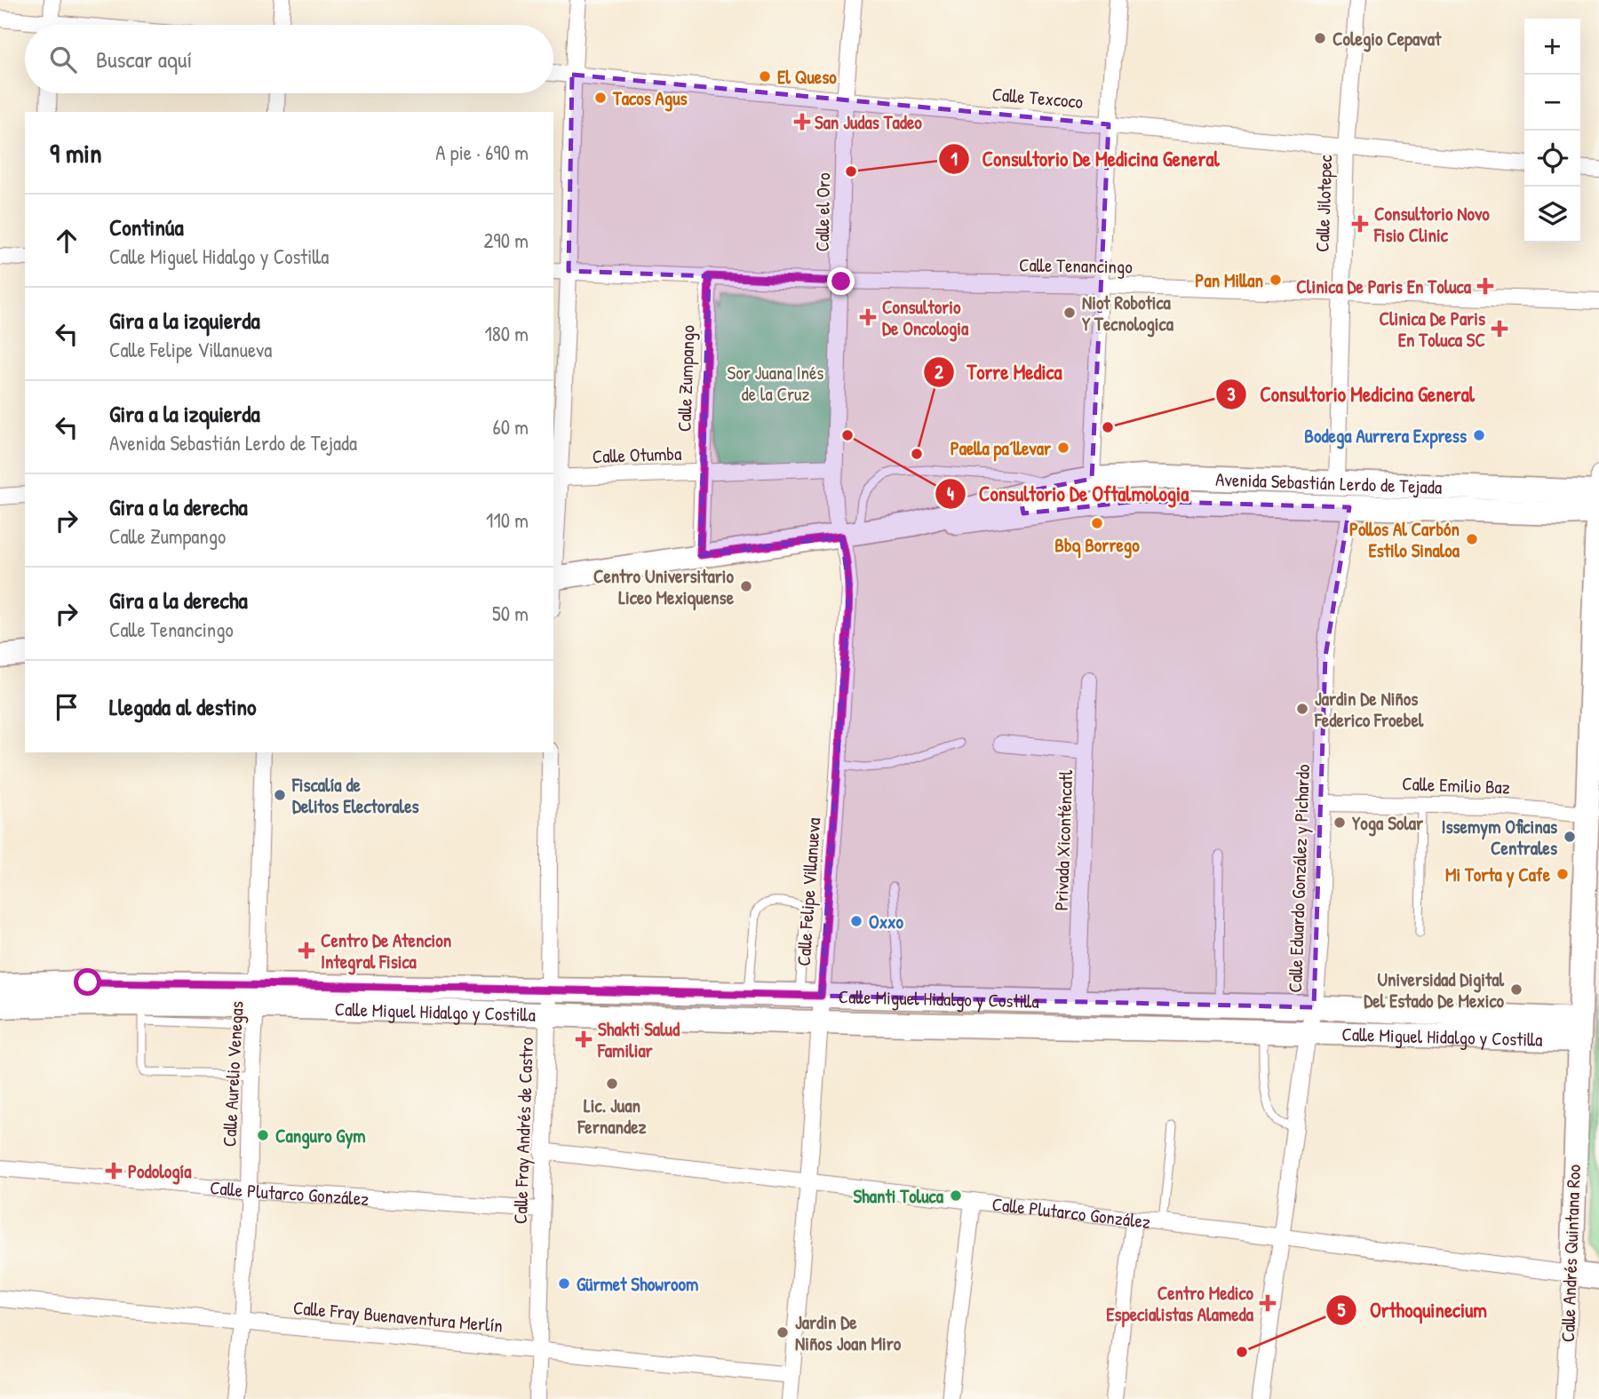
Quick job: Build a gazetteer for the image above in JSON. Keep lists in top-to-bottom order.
{
  "streets": {
    "main road": [
      "Avenida Sebastián Lerdo de Tejada",
      "Calle Miguel Hidalgo y Costilla",
      "Calle Plutarco González",
      "Calle Andrés Quintana Roo"
    ],
    "street": [
      "Calle Texcoco",
      "Calle Jilotepec",
      "Calle el Oro",
      "Calle Tenancingo",
      "Calle Zumpango",
      "Calle Otumba",
      "Calle Emilio Baz",
      "Privada Xiconténcatl",
      "Calle Eduardo González y Pichardo",
      "Calle Felipe Villanueva",
      "Calle Aurelio Venegas",
      "Calle Fray Andrés de Castro",
      "Calle Fray Buenaventura Merlín"
    ]
  },
  "crossings": [
    ["Calle Texcoco", "Calle Jilotepec"],
    ["Calle Texcoco", "Calle el Oro"],
    ["Calle Jilotepec", "Calle Tenancingo"],
    ["Calle Jilotepec", "Avenida Sebastián Lerdo de Tejada"],
    ["Calle el Oro", "Calle Tenancingo"],
    ["Calle el Oro", "Calle Otumba"],
    ["Calle el Oro", "Avenida Sebastián Lerdo de Tejada"],
    ["Calle el Oro", "Calle Felipe Villanueva"],
    ["Calle Tenancingo", "Calle Zumpango"],
    ["Calle Zumpango", "Calle Otumba"],
    ["Calle Zumpango", "Avenida Sebastián Lerdo de Tejada"],
    ["Avenida Sebastián Lerdo de Tejada", "Calle Eduardo González y Pichardo"],
    ["Avenida Sebastián Lerdo de Tejada", "Calle Felipe Villanueva"],
    ["Avenida Sebastián Lerdo de Tejada", "Calle Andrés Quintana Roo"],
    ["Calle Emilio Baz", "Calle Eduardo González y Pichardo"],
    ["Calle Emilio Baz", "Calle Andrés Quintana Roo"],
    ["Privada Xiconténcatl", "Calle Miguel Hidalgo y Costilla"],
    ["Calle Eduardo González y Pichardo", "Calle Miguel Hidalgo y Costilla"],
    ["Calle Eduardo González y Pichardo", "Calle Plutarco González"],
    ["Calle Felipe Villanueva", "Calle Miguel Hidalgo y Costilla"],
    ["Calle Felipe Villanueva", "Calle Plutarco González"],
    ["Calle Felipe Villanueva", "Calle Fray Buenaventura Merlín"],
    ["Calle Miguel Hidalgo y Costilla", "Calle Aurelio Venegas"],
    ["Calle Miguel Hidalgo y Costilla", "Calle Fray Andrés de Castro"],
    ["Calle Miguel Hidalgo y Costilla", "Calle Andrés Quintana Roo"],
    ["Calle Aurelio Venegas", "Calle Plutarco González"],
    ["Calle Aurelio Venegas", "Calle Fray Buenaventura Merlín"],
    ["Calle Fray Andrés de Castro", "Calle Plutarco González"],
    ["Calle Fray Andrés de Castro", "Calle Fray Buenaventura Merlín"],
    ["Calle Plutarco González", "Calle Andrés Quintana Roo"]
  ],
  "parks": ["Sor Juana Inés de la Cruz"],
  "places": {
    "other": [
      "Colegio Cepavat",
      "El Queso",
      "Tacos Agus",
      "Consultorio De Medicina General",
      "Pan Millan",
      "Niot Robotica Y Tecnologica",
      "Consultorio Medicina General",
      "Consultorio De Oftalmologia",
      "Bodega Aurrera Express",
      "Paella pa´llevar",
      "Torre Medica",
      "Bbq Borrego",
      "Pollos Al Carbón Estilo Sinaloa",
      "Centro Universitario Liceo Mexiquense",
      "Jardin De Niños Federico Froebel",
      "Fiscalía de Delitos Electorales",
      "Yoga Solar",
      "Issemym Oficinas Centrales",
      "Mi Torta y Cafe",
      "Oxxo",
      "Universidad Digital Del Estado De Mexico",
      "Lic. Juan Fernandez",
      "Canguro Gym",
      "Shanti Toluca",
      "Gürmet Showroom",
      "Jardin De Niños Joan Miro",
      "Orthoquinecium"
    ],
    "health": [
      "San Judas Tadeo",
      "Consultorio Novo Fisio Clinic",
      "Clinica De Paris En Toluca",
      "Consultorio De Oncologia",
      "Clinica De Paris En Toluca SC",
      "Centro De Atencion Integral Fisica",
      "Shakti Salud Familiar",
      "Podología",
      "Centro Medico Especialistas Alameda"
    ]
  },
  "page": {
    "map_buttons": ["+", "−"],
    "search": "Buscar aquí",
    "heading": ["9 min", "A pie · 690 m"],
    "list": [
      ["Continúa", "Calle Miguel Hidalgo y Costilla", "290 m"],
      ["Gira a la izquierda", "Calle Felipe Villanueva", "180 m"],
      ["Gira a la izquierda", "Avenida Sebastián Lerdo de Tejada", "60 m"],
      ["Gira a la derecha", "Calle Zumpango", "110 m"],
      ["Gira a la derecha", "Calle Tenancingo", "50 m"],
      "Llegada al destino"
    ]
  }
}
